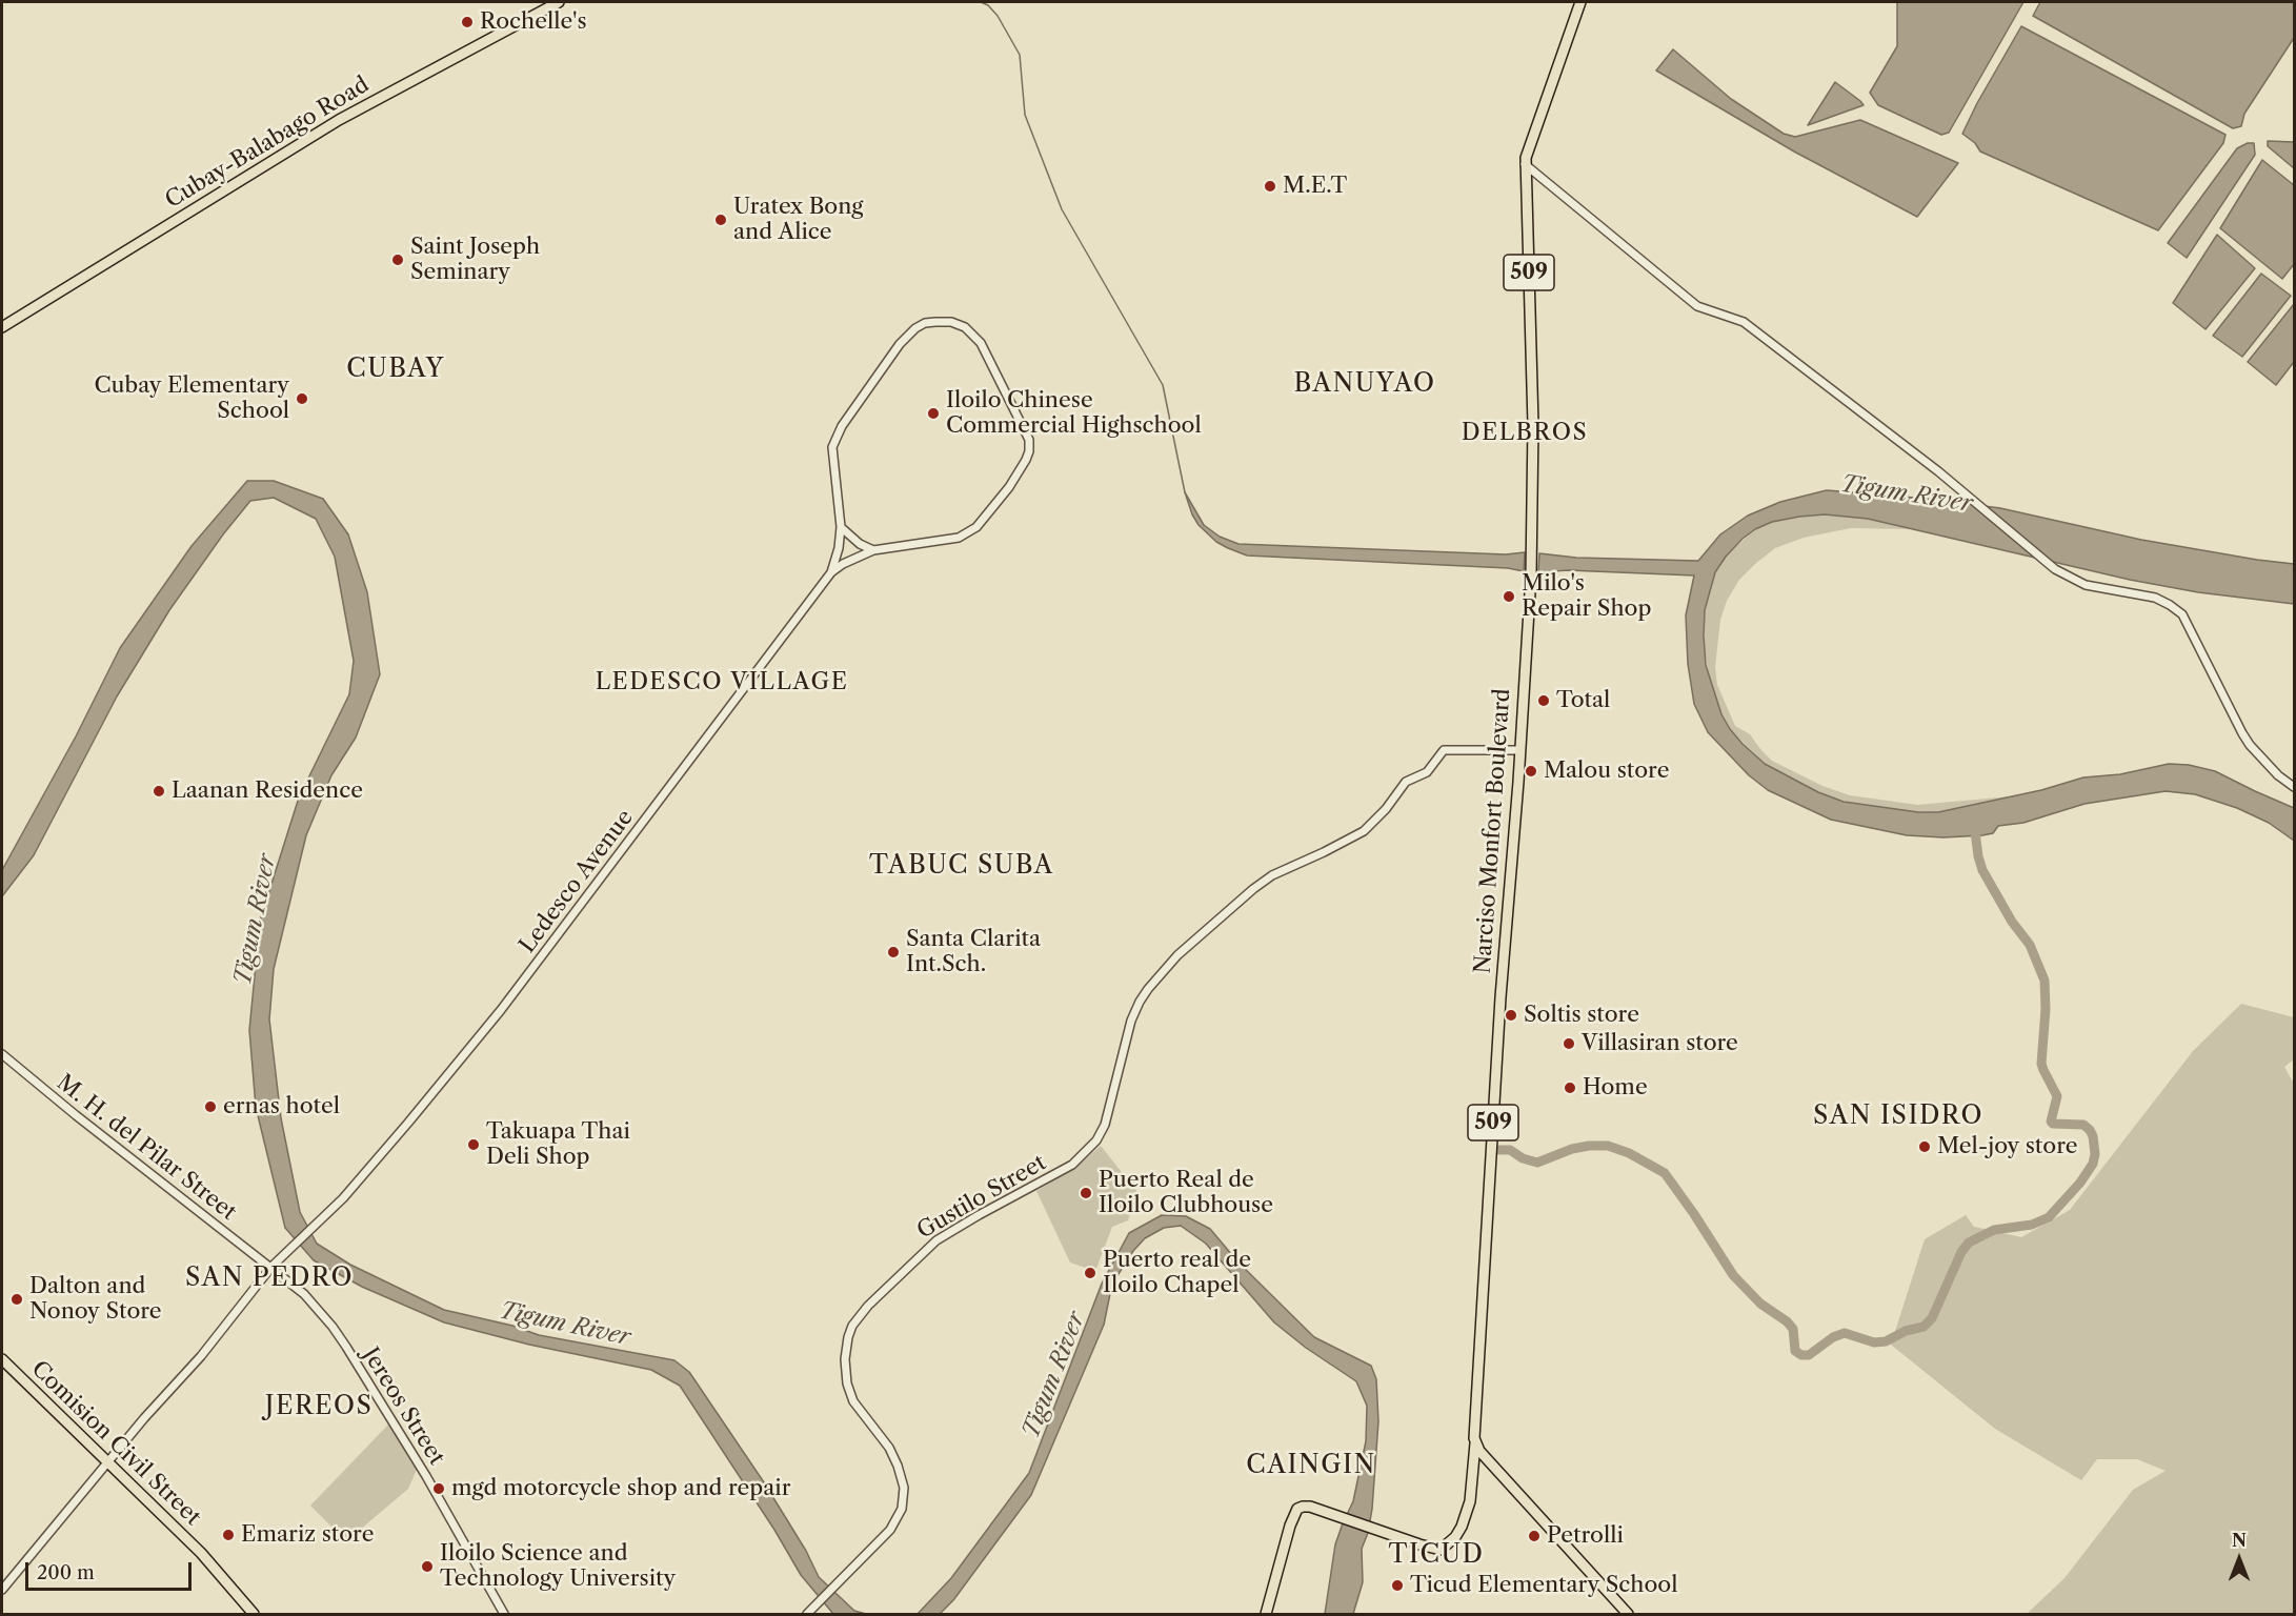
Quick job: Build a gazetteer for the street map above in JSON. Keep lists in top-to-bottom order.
{
  "streets": {
    "main road": [
      "Cubay-Balabago Road",
      "509",
      "Narciso Monfort Boulevard",
      "Comision Civil Street"
    ],
    "street": [
      "Ledesco Avenue",
      "M. H. del Pilar Street",
      "Gustilo Street",
      "Jereos Street"
    ]
  },
  "crossings": [
    ["Narciso Monfort Boulevard", "Gustilo Street"],
    ["Ledesco Avenue", "M. H. del Pilar Street"],
    ["Ledesco Avenue", "Jereos Street"],
    ["Ledesco Avenue", "Comision Civil Street"],
    ["M. H. del Pilar Street", "Jereos Street"]
  ],
  "districts": [
    "CUBAY",
    "BANUYAO",
    "DELBROS",
    "LEDESCO VILLAGE",
    "TABUC SUBA",
    "SAN ISIDRO",
    "SAN PEDRO",
    "JEREOS",
    "CAINGIN",
    "TICUD"
  ],
  "water": ["Tigum River"],
  "places": [
    "Rochelle's",
    "M.E.T",
    "Uratex Bong and Alice",
    "Saint Joseph Seminary",
    "Cubay Elementary School",
    "Iloilo Chinese Commercial Highschool",
    "Milo's Repair Shop",
    "Total",
    "Malou store",
    "Laanan Residence",
    "Santa Clarita Int.Sch.",
    "Soltis store",
    "Villasiran store",
    "Home",
    "ernas hotel",
    "Takuapa Thai Deli Shop",
    "Mel-joy store",
    "Puerto Real de Iloilo Clubhouse",
    "Puerto real de Iloilo Chapel",
    "Dalton and Nonoy Store",
    "mgd motorcycle shop and repair",
    "Emariz store",
    "Petrolli",
    "Iloilo Science and Technology University",
    "Ticud Elementary School"
  ],
  "scale_bar": "200 m",
  "north": "top"
}
